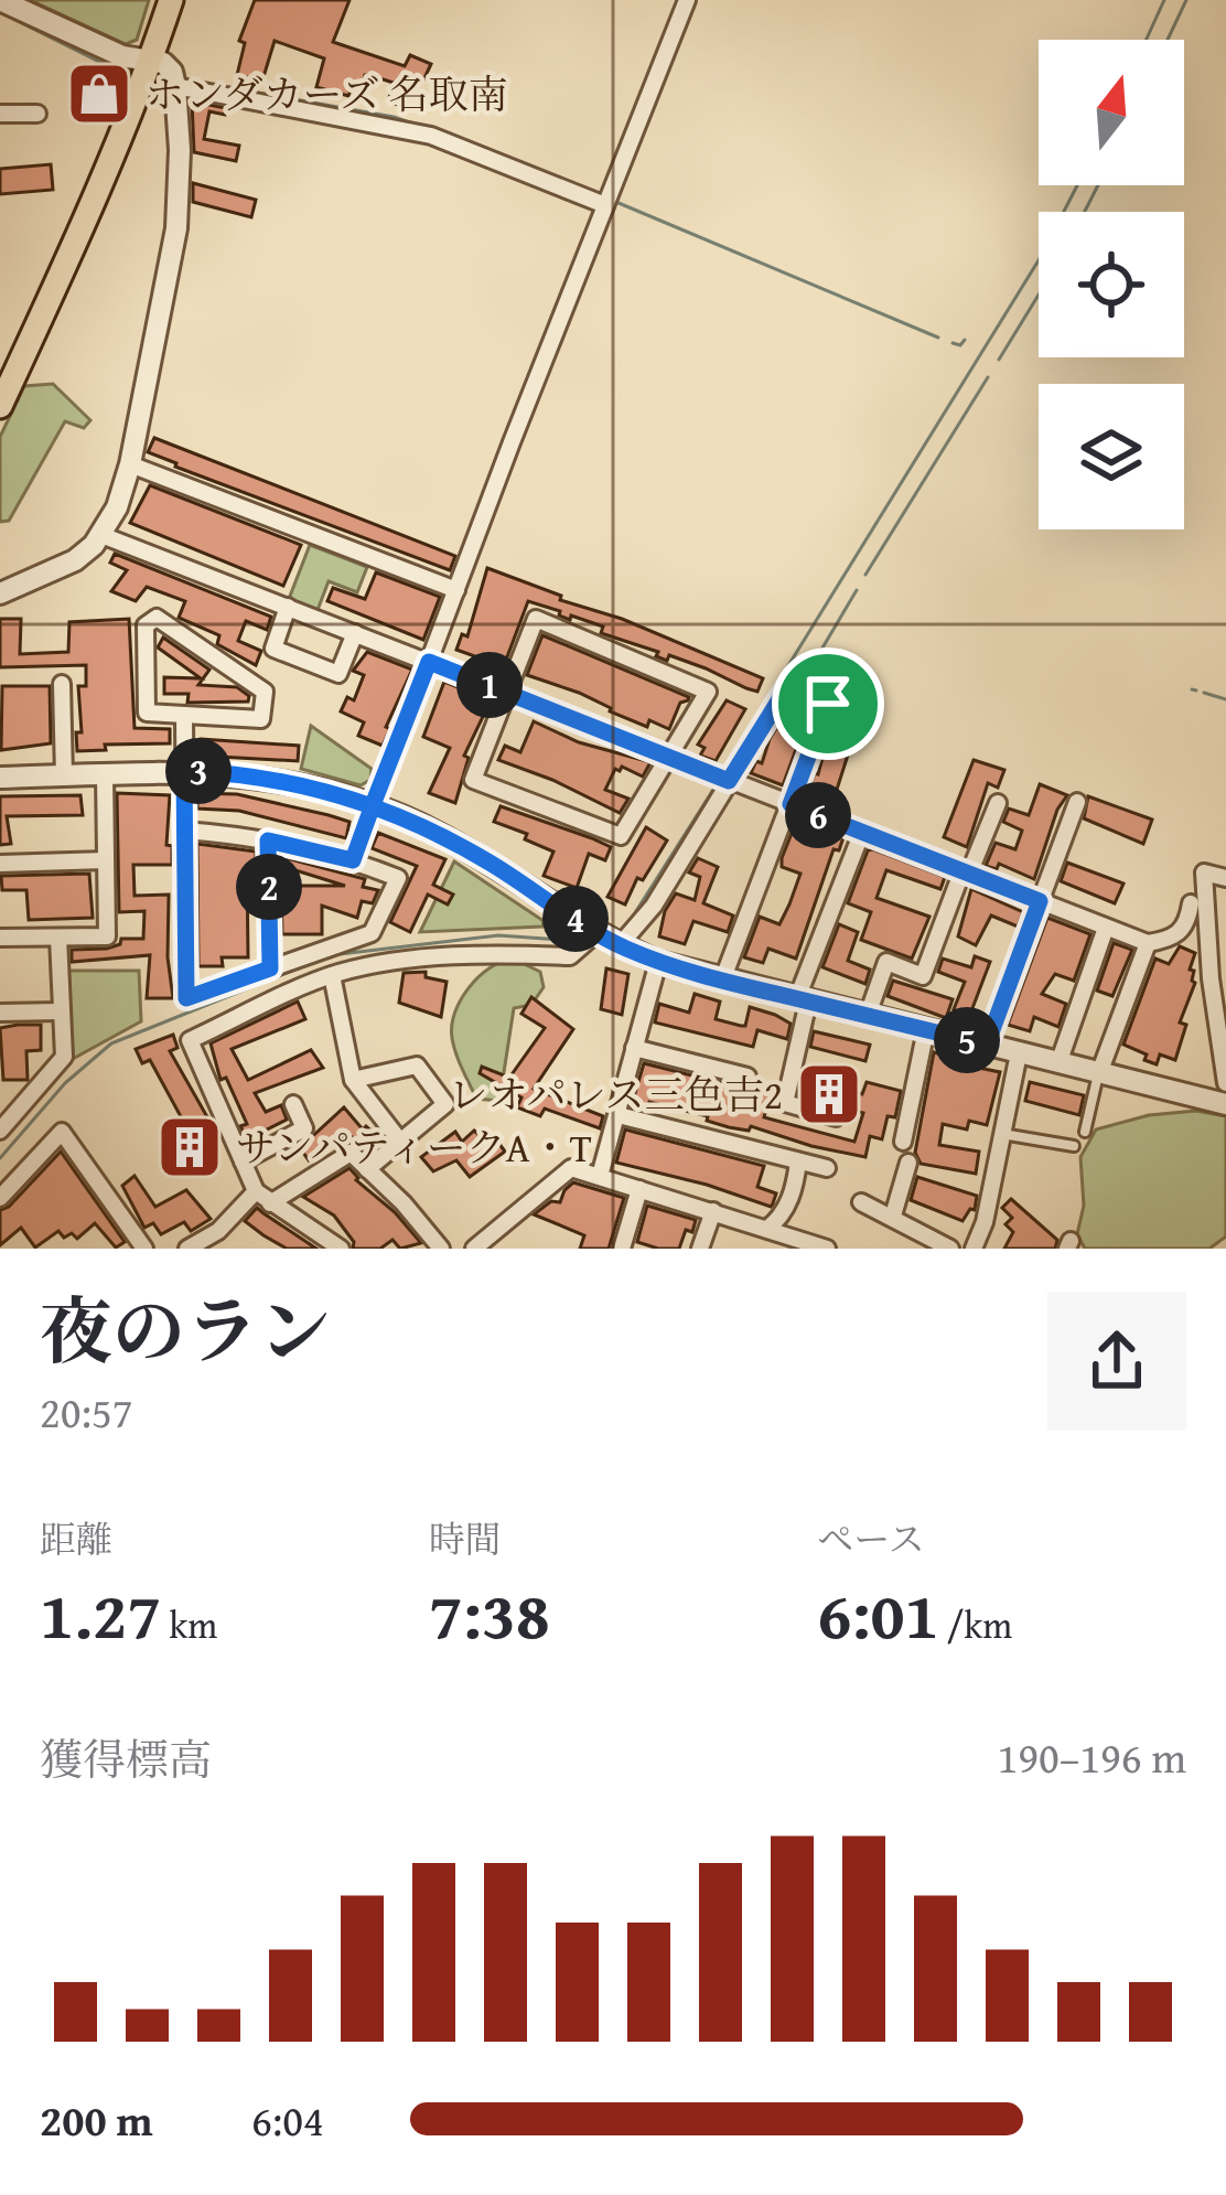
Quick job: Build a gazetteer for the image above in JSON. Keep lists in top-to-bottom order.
{
  "places": {
    "shop": ["ホンダカーズ 名取南"],
    "building": ["レオパレス三色吉2", "サンパティークA・T"]
  },
  "north": "top",
  "page": {
    "pins": [
      "1",
      "3",
      "6",
      "2",
      "4",
      "5"
    ],
    "heading": ["夜のラン", "20:57"],
    "stats": [
      ["距離", "1.27 km"],
      ["時間", "7:38"],
      ["ペース", "6:01 /km"]
    ],
    "chart": ["獲得標高", "190–196 m"],
    "list": [
      {
        "name": "200 m",
        "note": "6:04"
      }
    ]
  }
}
